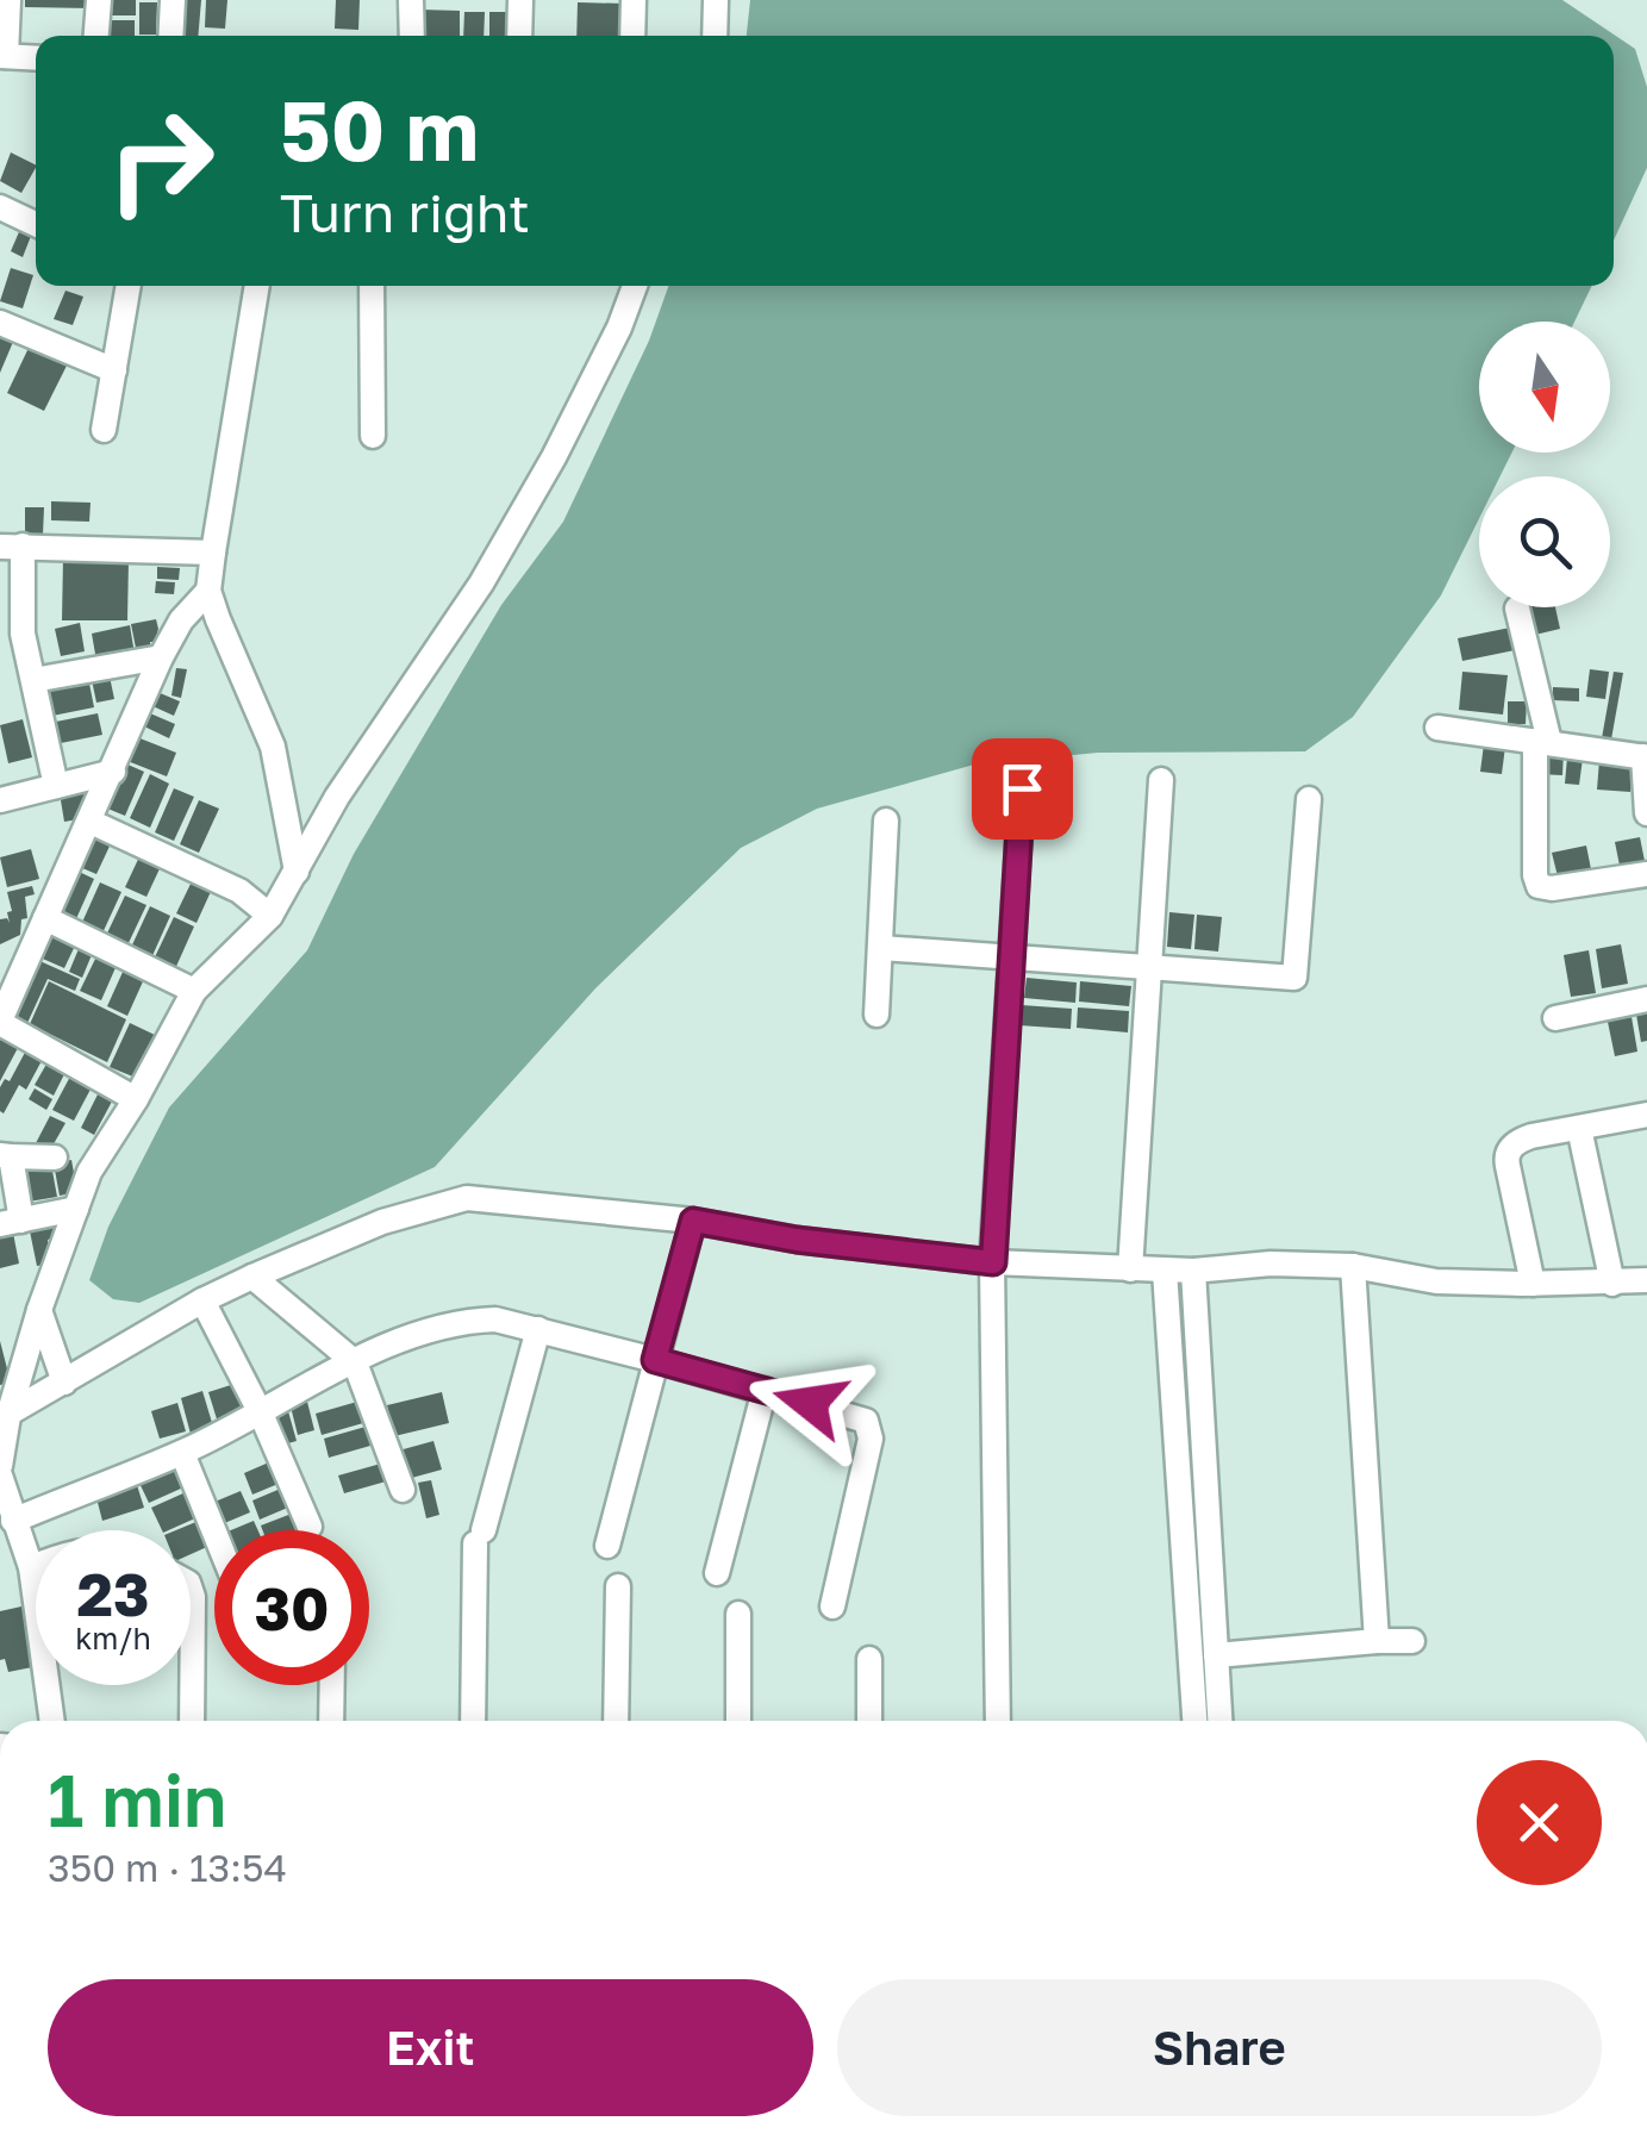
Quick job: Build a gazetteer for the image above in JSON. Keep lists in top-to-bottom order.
{
  "north": "bottom",
  "page": {
    "turn": ["50 m", "Turn right"],
    "speed": "23 km/h",
    "limit": "30",
    "heading": ["1 min", "350 m · 13:54"],
    "buttons": ["Exit", "Share"]
  }
}
